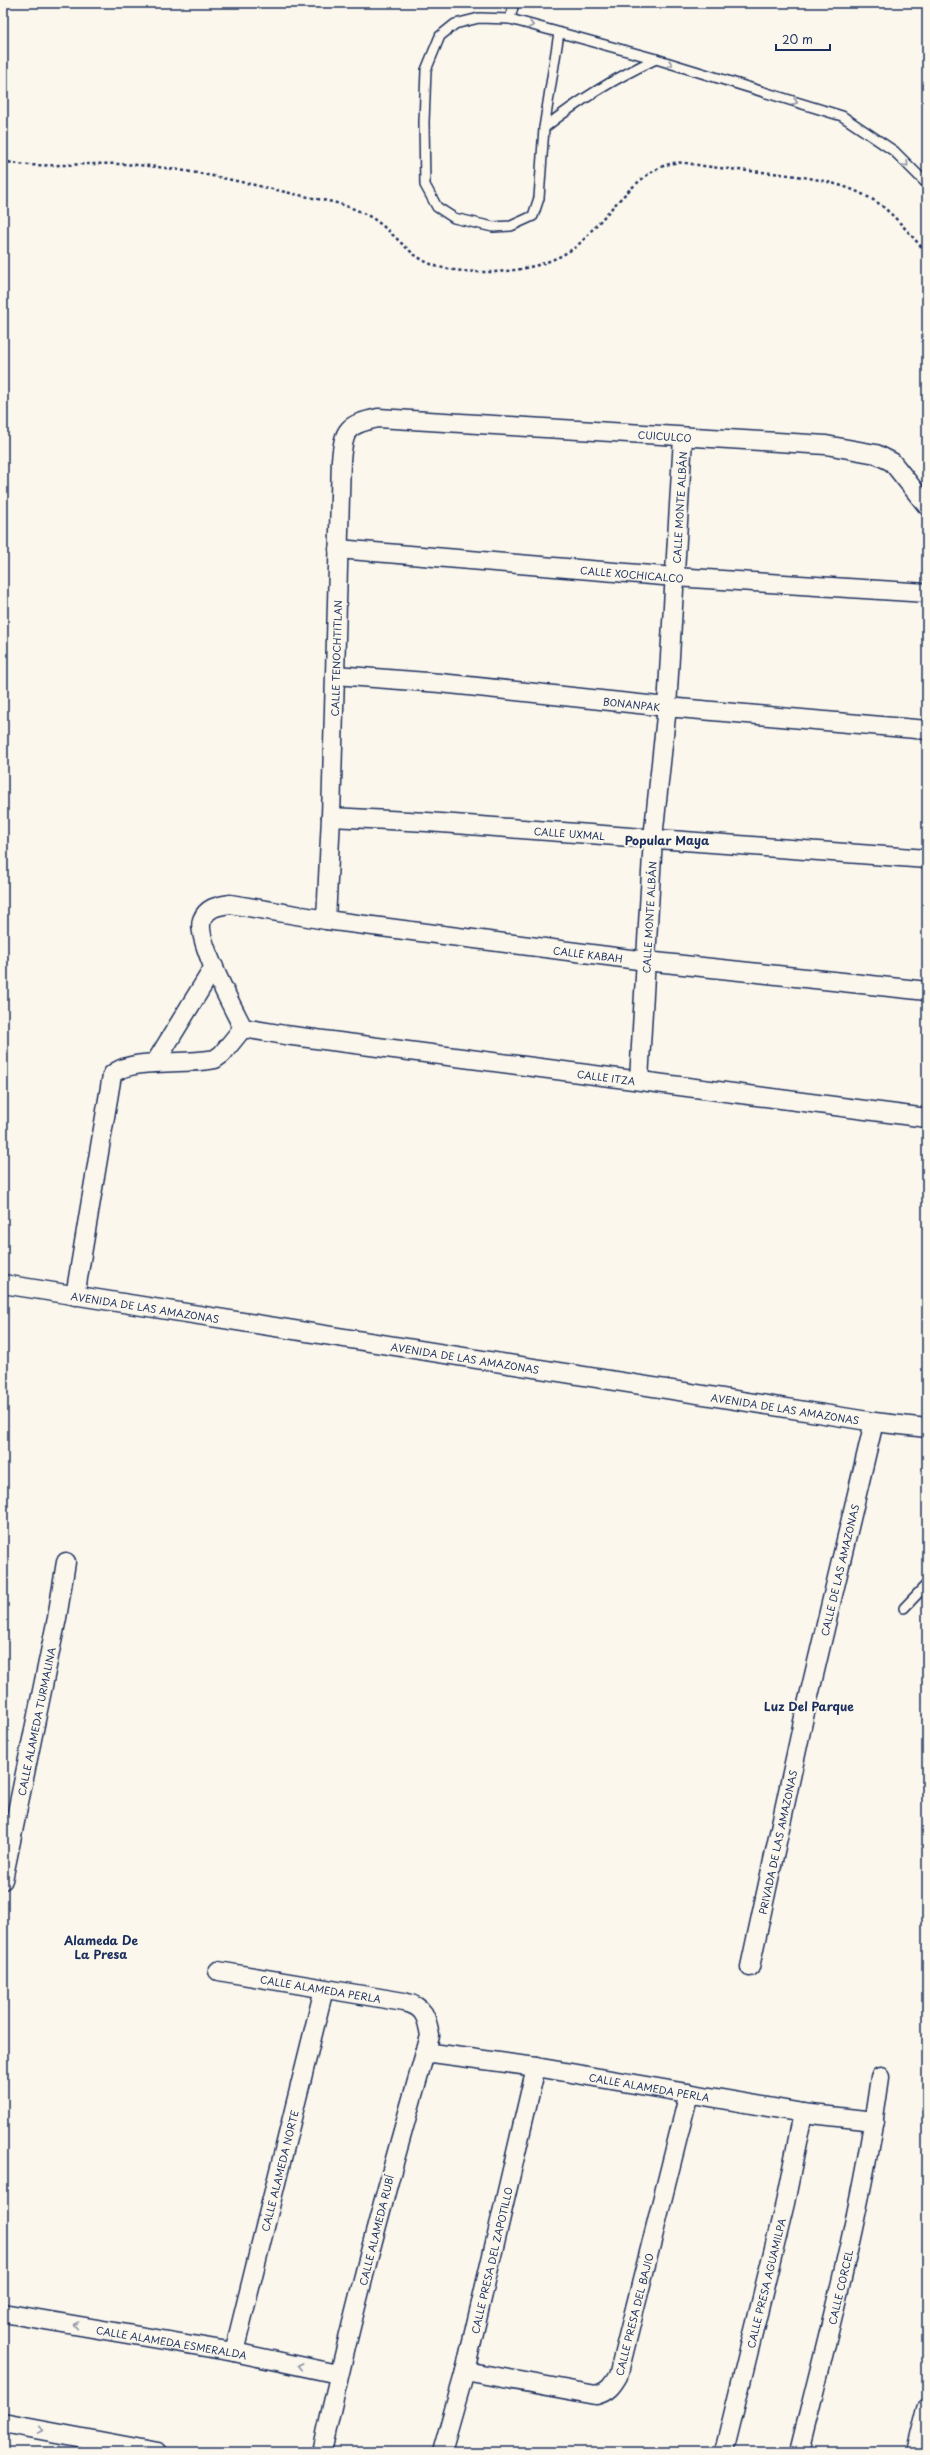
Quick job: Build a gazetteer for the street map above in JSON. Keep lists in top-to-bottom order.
{
  "streets": {
    "street": [
      "CUICULCO",
      "CALLE MONTE ALBÁN",
      "CALLE XOCHICALCO",
      "CALLE TENOCHTITLAN",
      "BONANPAK",
      "CALLE UXMAL",
      "CALLE KABAH",
      "CALLE ITZA",
      "AVENIDA DE LAS AMAZONAS",
      "CALLE DE LAS AMAZONAS",
      "CALLE ALAMEDA TURMALINA",
      "PRIVADA DE LAS AMAZONAS",
      "CALLE ALAMEDA PERLA",
      "CALLE ALAMEDA NORTE",
      "CALLE ALAMEDA RUBÍ",
      "CALLE PRESA DEL ZAPOTILLO",
      "CALLE PRESA AGUAMILPA",
      "CALLE CORCEL",
      "CALLE PRESA DEL BAJIO",
      "CALLE ALAMEDA ESMERALDA"
    ]
  },
  "crossings": [
    ["CUICULCO", "CALLE MONTE ALBÁN"],
    ["CUICULCO", "CALLE TENOCHTITLAN"],
    ["CALLE MONTE ALBÁN", "CALLE XOCHICALCO"],
    ["CALLE MONTE ALBÁN", "BONANPAK"],
    ["CALLE MONTE ALBÁN", "CALLE UXMAL"],
    ["CALLE MONTE ALBÁN", "CALLE KABAH"],
    ["CALLE MONTE ALBÁN", "CALLE ITZA"],
    ["CALLE XOCHICALCO", "CALLE TENOCHTITLAN"],
    ["CALLE TENOCHTITLAN", "BONANPAK"],
    ["CALLE TENOCHTITLAN", "CALLE UXMAL"],
    ["CALLE TENOCHTITLAN", "CALLE KABAH"],
    ["CALLE KABAH", "CALLE ITZA"],
    ["AVENIDA DE LAS AMAZONAS", "CALLE DE LAS AMAZONAS"],
    ["CALLE DE LAS AMAZONAS", "PRIVADA DE LAS AMAZONAS"],
    ["CALLE ALAMEDA PERLA", "CALLE ALAMEDA NORTE"],
    ["CALLE ALAMEDA PERLA", "CALLE ALAMEDA RUBÍ"],
    ["CALLE ALAMEDA PERLA", "CALLE PRESA DEL ZAPOTILLO"],
    ["CALLE ALAMEDA PERLA", "CALLE PRESA AGUAMILPA"],
    ["CALLE ALAMEDA PERLA", "CALLE CORCEL"],
    ["CALLE ALAMEDA PERLA", "CALLE PRESA DEL BAJIO"],
    ["CALLE ALAMEDA NORTE", "CALLE ALAMEDA ESMERALDA"],
    ["CALLE ALAMEDA RUBÍ", "CALLE ALAMEDA ESMERALDA"],
    ["CALLE PRESA DEL ZAPOTILLO", "CALLE PRESA DEL BAJIO"]
  ],
  "districts": ["Popular Maya", "Luz Del Parque", "Alameda De La Presa"],
  "scale_bar": "20 m"
}
